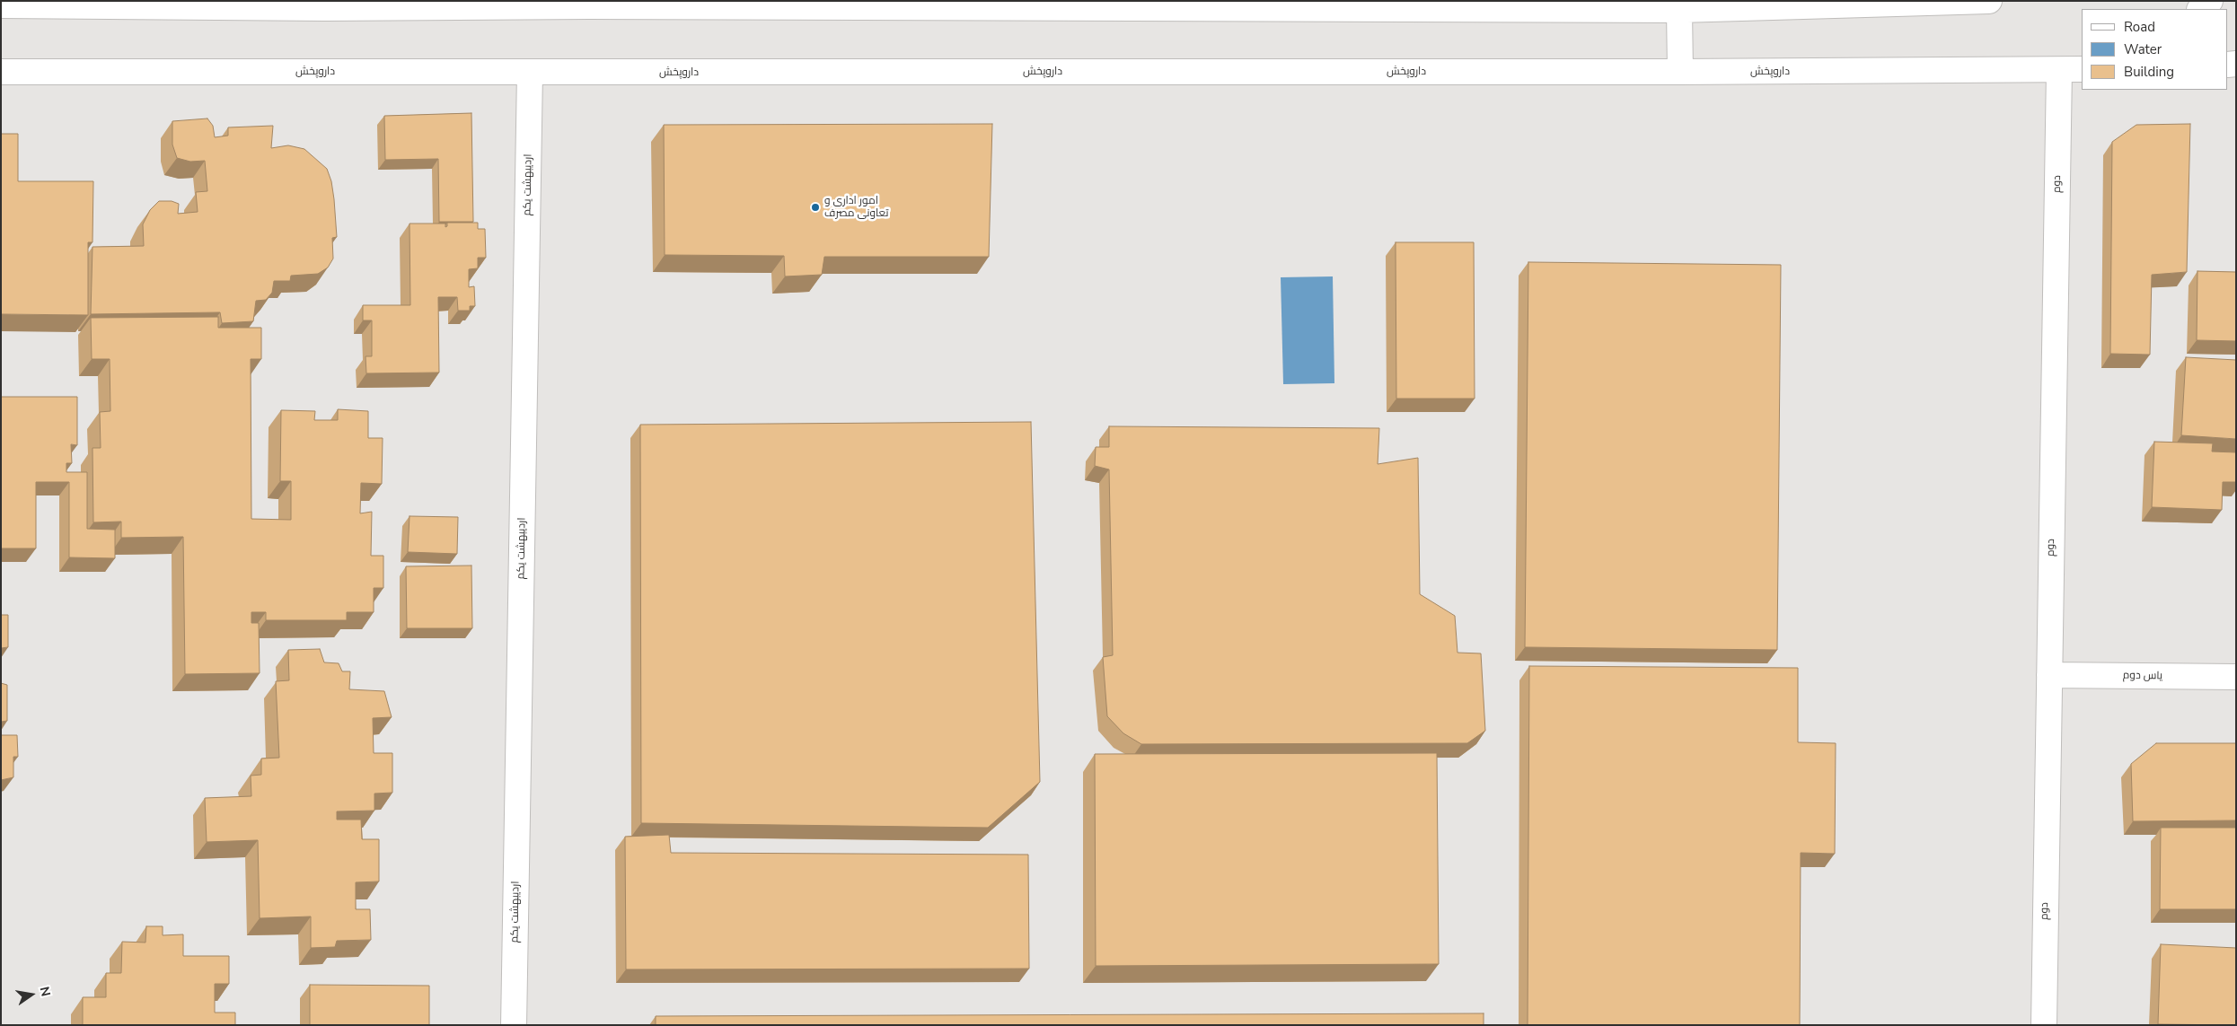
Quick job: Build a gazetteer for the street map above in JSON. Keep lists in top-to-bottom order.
{
  "streets": {
    "street": [
      "داروپخش",
      "دوم",
      "اردیبهشت یکم",
      "یاس دوم"
    ]
  },
  "crossings": [
    ["داروپخش", "دوم"],
    ["داروپخش", "اردیبهشت یکم"],
    ["دوم", "یاس دوم"]
  ],
  "places": ["امور اداری و تعاونی مصرف"],
  "legend": ["Road", "Water", "Building"],
  "north": "right"
}
